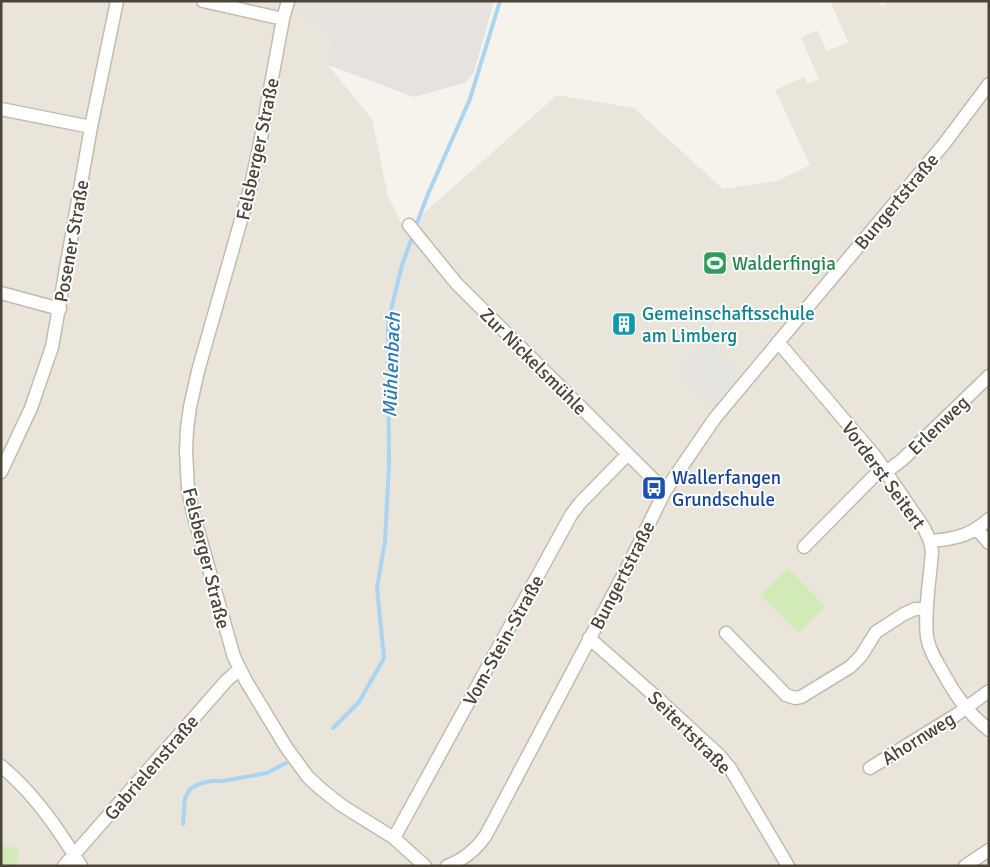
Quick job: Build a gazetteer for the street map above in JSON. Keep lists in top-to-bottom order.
{
  "streets": {
    "street": [
      "Felsberger Straße",
      "Bungertstraße",
      "Posener Straße",
      "Zur Nickelsmühle",
      "Erlenweg",
      "Vorderst Seitert",
      "Vom-Stein-Straße",
      "Seitertstraße",
      "Ahornweg",
      "Gabrielenstraße"
    ]
  },
  "crossings": [
    ["Felsberger Straße", "Vom-Stein-Straße"],
    ["Felsberger Straße", "Gabrielenstraße"],
    ["Bungertstraße", "Zur Nickelsmühle"],
    ["Bungertstraße", "Vorderst Seitert"],
    ["Bungertstraße", "Seitertstraße"],
    ["Zur Nickelsmühle", "Vom-Stein-Straße"],
    ["Erlenweg", "Vorderst Seitert"],
    ["Vorderst Seitert", "Ahornweg"]
  ],
  "water": ["Mühlenbach"],
  "places": {
    "sports": ["Walderfingia"],
    "building": ["Gemeinschaftsschule am Limberg"],
    "bus stop": ["Wallerfangen Grundschule"]
  }
}
